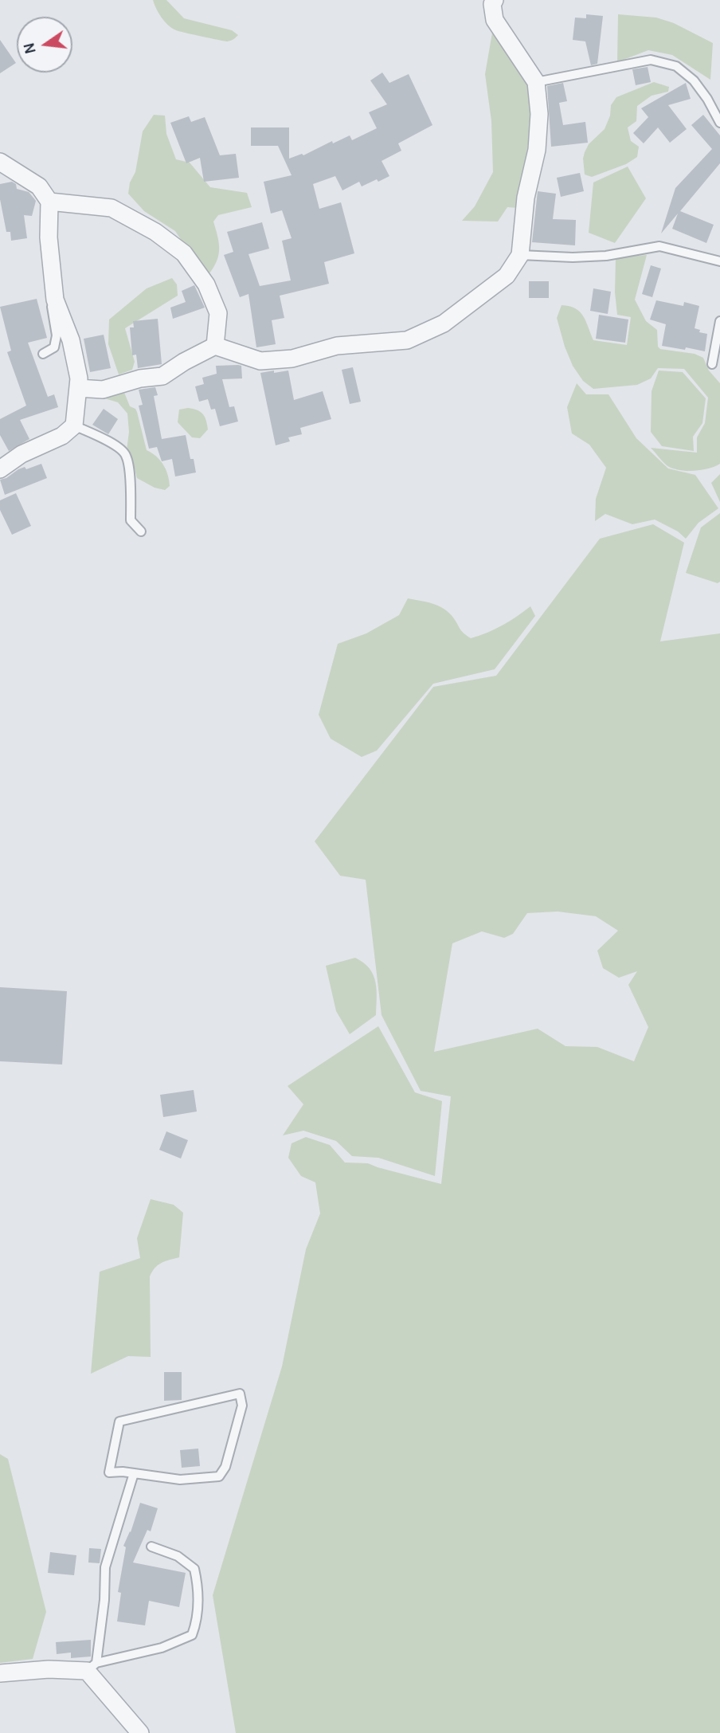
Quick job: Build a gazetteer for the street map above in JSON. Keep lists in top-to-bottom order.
{
  "north": "left"
}
